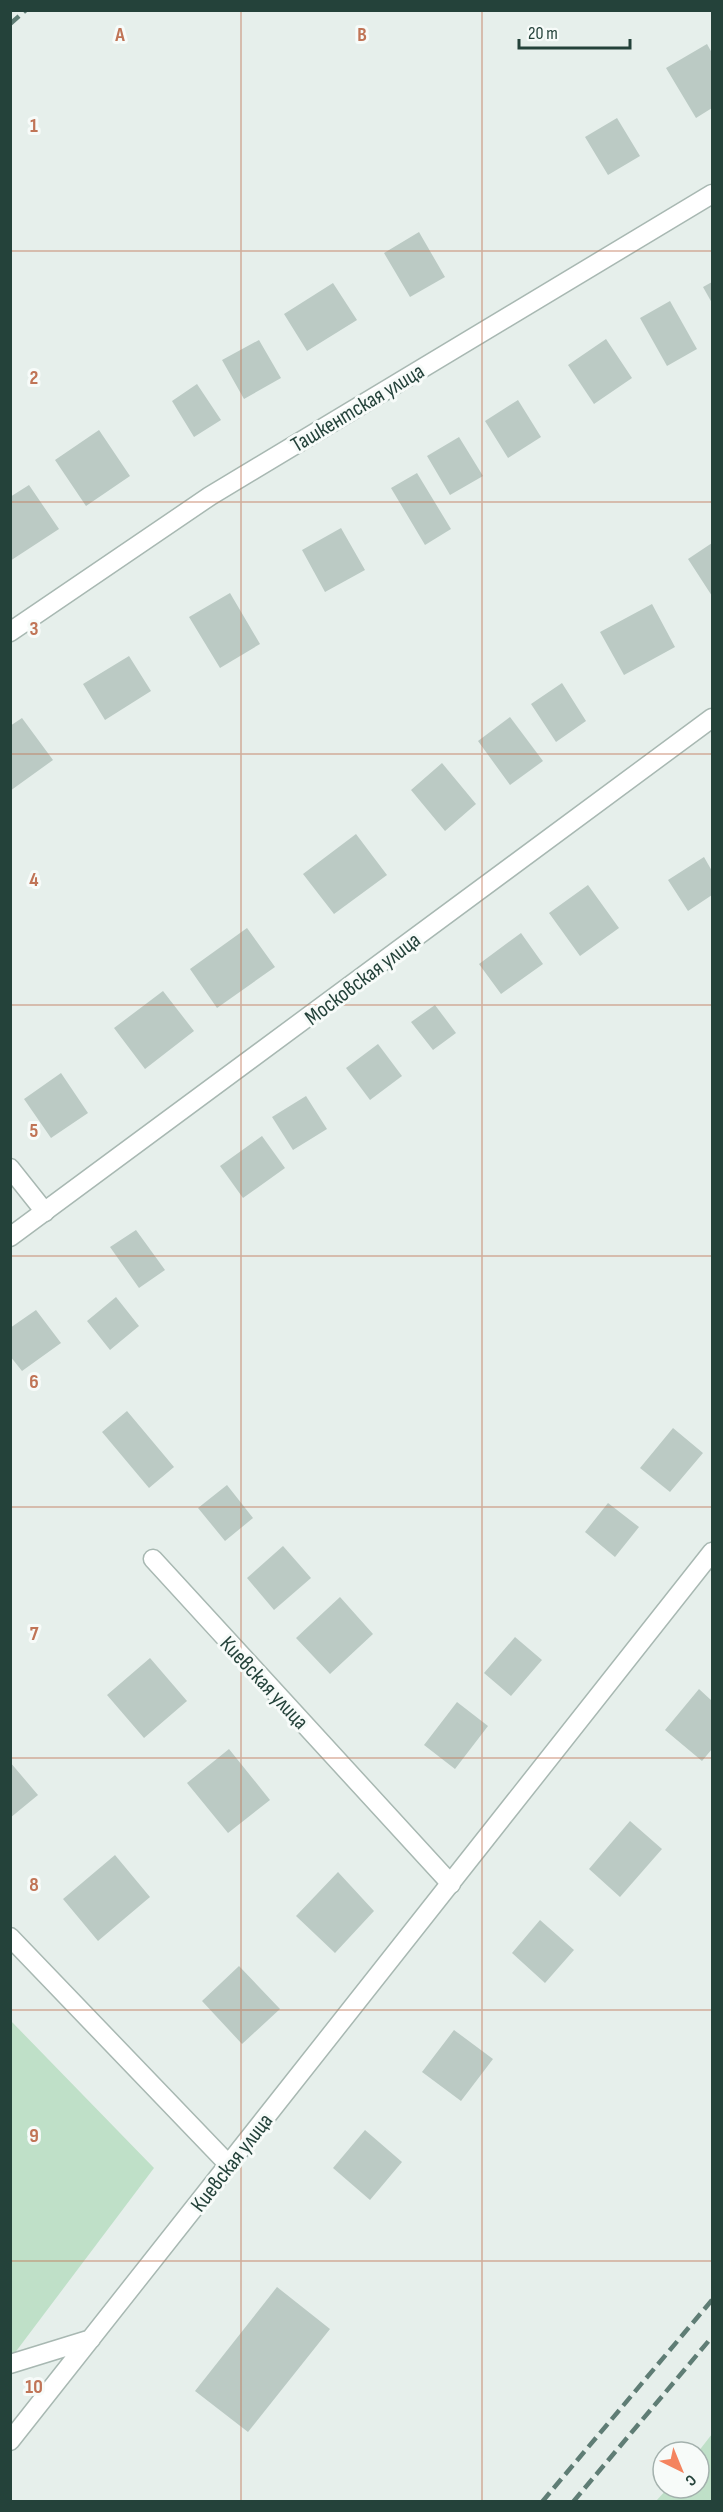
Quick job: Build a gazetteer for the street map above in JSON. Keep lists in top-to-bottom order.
{
  "streets": {
    "street": ["Ташкентская улица", "Московская улица", "Киевская улица"]
  },
  "scale_bar": "20 m",
  "north": "bottom right",
  "grid": {
    "columns": ["A", "B"],
    "rows": [
      "1",
      "2",
      "3",
      "4",
      "5",
      "6",
      "7",
      "8",
      "9",
      "10"
    ]
  }
}
